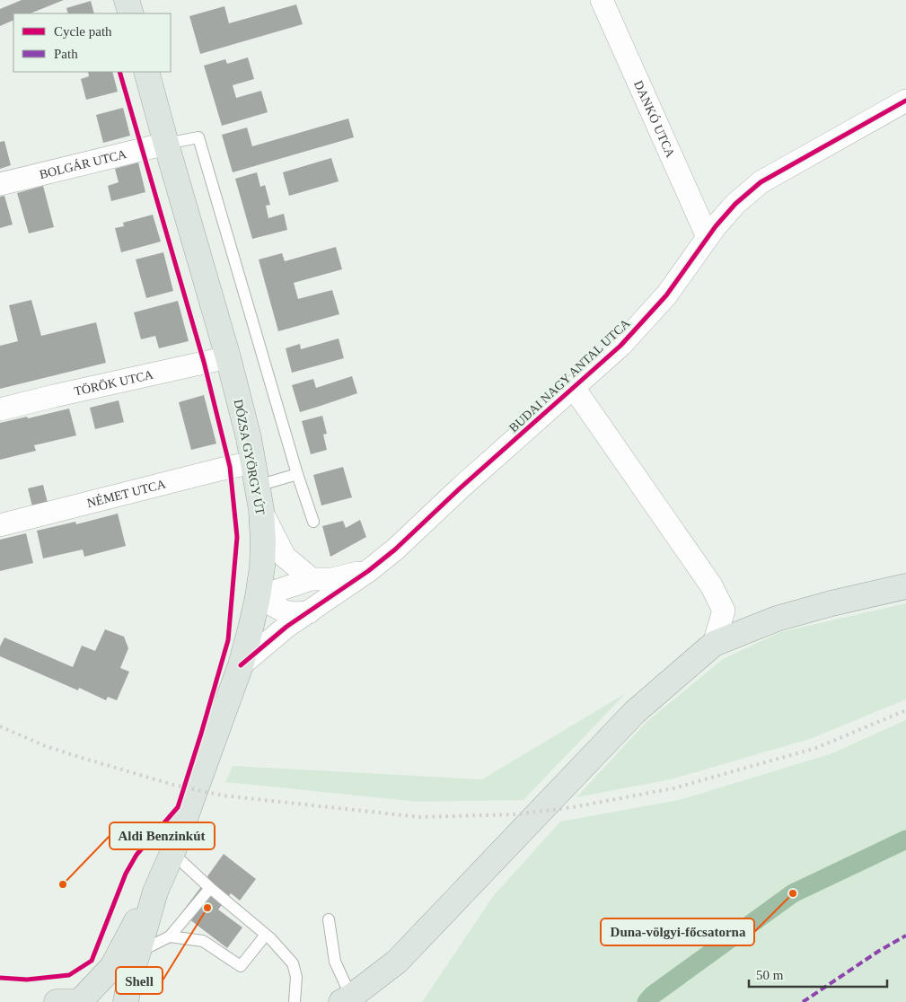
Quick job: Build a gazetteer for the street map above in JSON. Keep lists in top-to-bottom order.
{
  "streets": {
    "main road": ["DÓZSA GYÖRGY ÚT"],
    "street": [
      "DANKÓ UTCA",
      "BOLGÁR UTCA",
      "BUDAI NAGY ANTAL UTCA",
      "TÖRÖK UTCA",
      "NÉMET UTCA"
    ]
  },
  "crossings": [
    ["DANKÓ UTCA", "BUDAI NAGY ANTAL UTCA"],
    ["BOLGÁR UTCA", "DÓZSA GYÖRGY ÚT"],
    ["BUDAI NAGY ANTAL UTCA", "DÓZSA GYÖRGY ÚT"],
    ["TÖRÖK UTCA", "DÓZSA GYÖRGY ÚT"],
    ["DÓZSA GYÖRGY ÚT", "NÉMET UTCA"]
  ],
  "places": ["Aldi Benzinkút", "Duna-völgyi-főcsatorna", "Shell"],
  "legend": ["Cycle path", "Path"],
  "scale_bar": "50 m"
}
